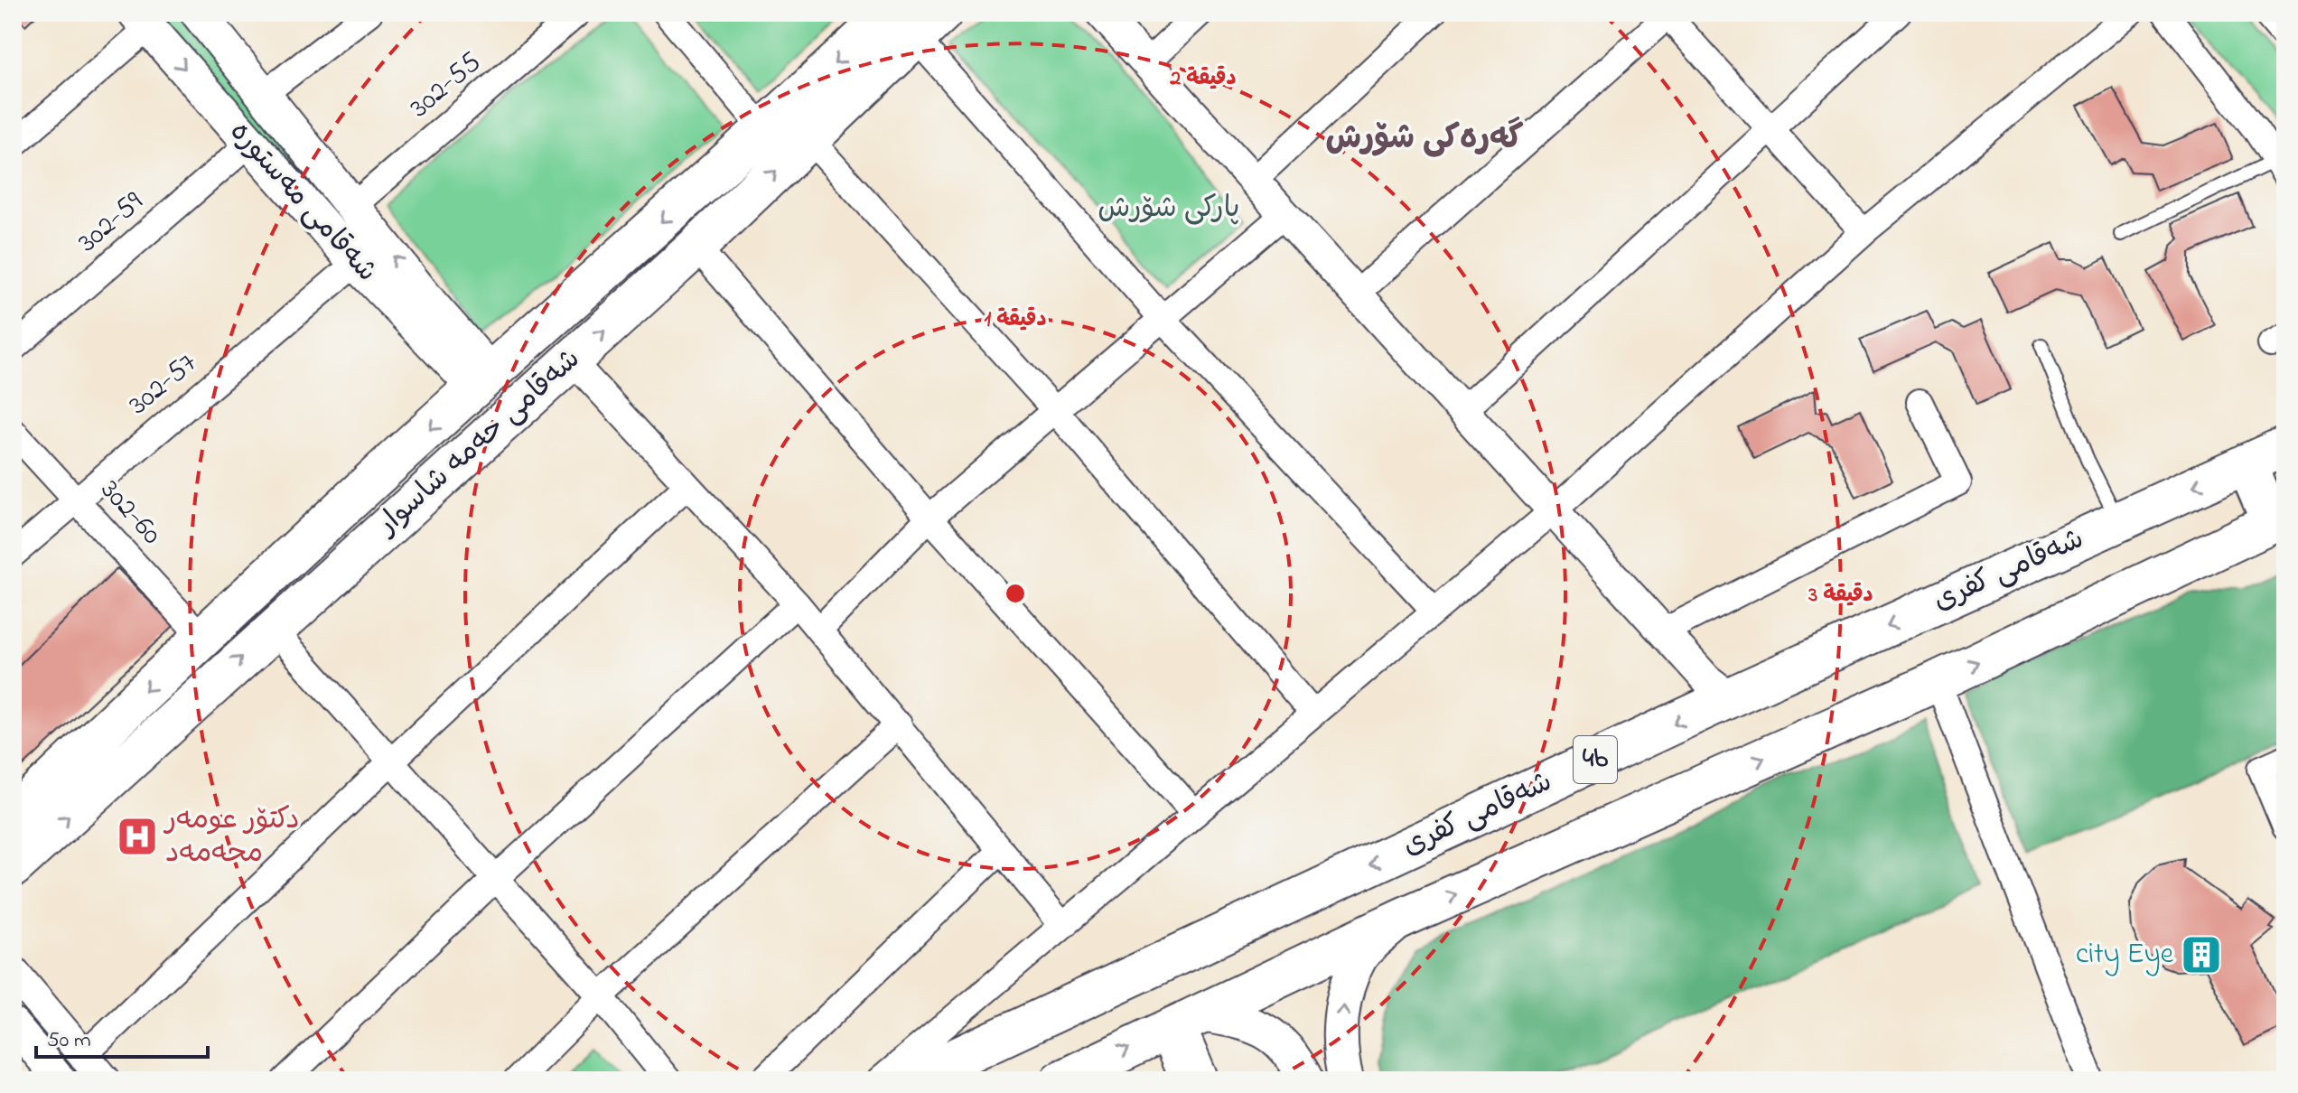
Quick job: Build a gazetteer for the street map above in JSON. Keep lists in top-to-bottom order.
{
  "streets": {
    "main road": [
      "شەقامی مەستورە",
      "شەقامی حەمە شاسوار",
      "شەقامی کفری",
      "4b"
    ],
    "street": [
      "302-55",
      "302-59",
      "302-57",
      "302-60"
    ]
  },
  "crossings": [
    ["302-55", "شەقامی مەستورە"],
    ["شەقامی مەستورە", "302-59"],
    ["شەقامی مەستورە", "302-57"],
    ["شەقامی مەستورە", "شەقامی حەمە شاسوار"],
    ["302-57", "302-60"],
    ["شەقامی حەمە شاسوار", "302-60"]
  ],
  "districts": ["گەرەکی شۆرش"],
  "parks": ["پارکی شۆرش"],
  "places": {
    "hospital": ["دکتۆر عومەر محەمەد"],
    "building": ["city Eye"]
  },
  "scale_bar": "50 m",
  "rings": ["2 دقيقة", "1 دقيقة", "3 دقيقة"]
}
